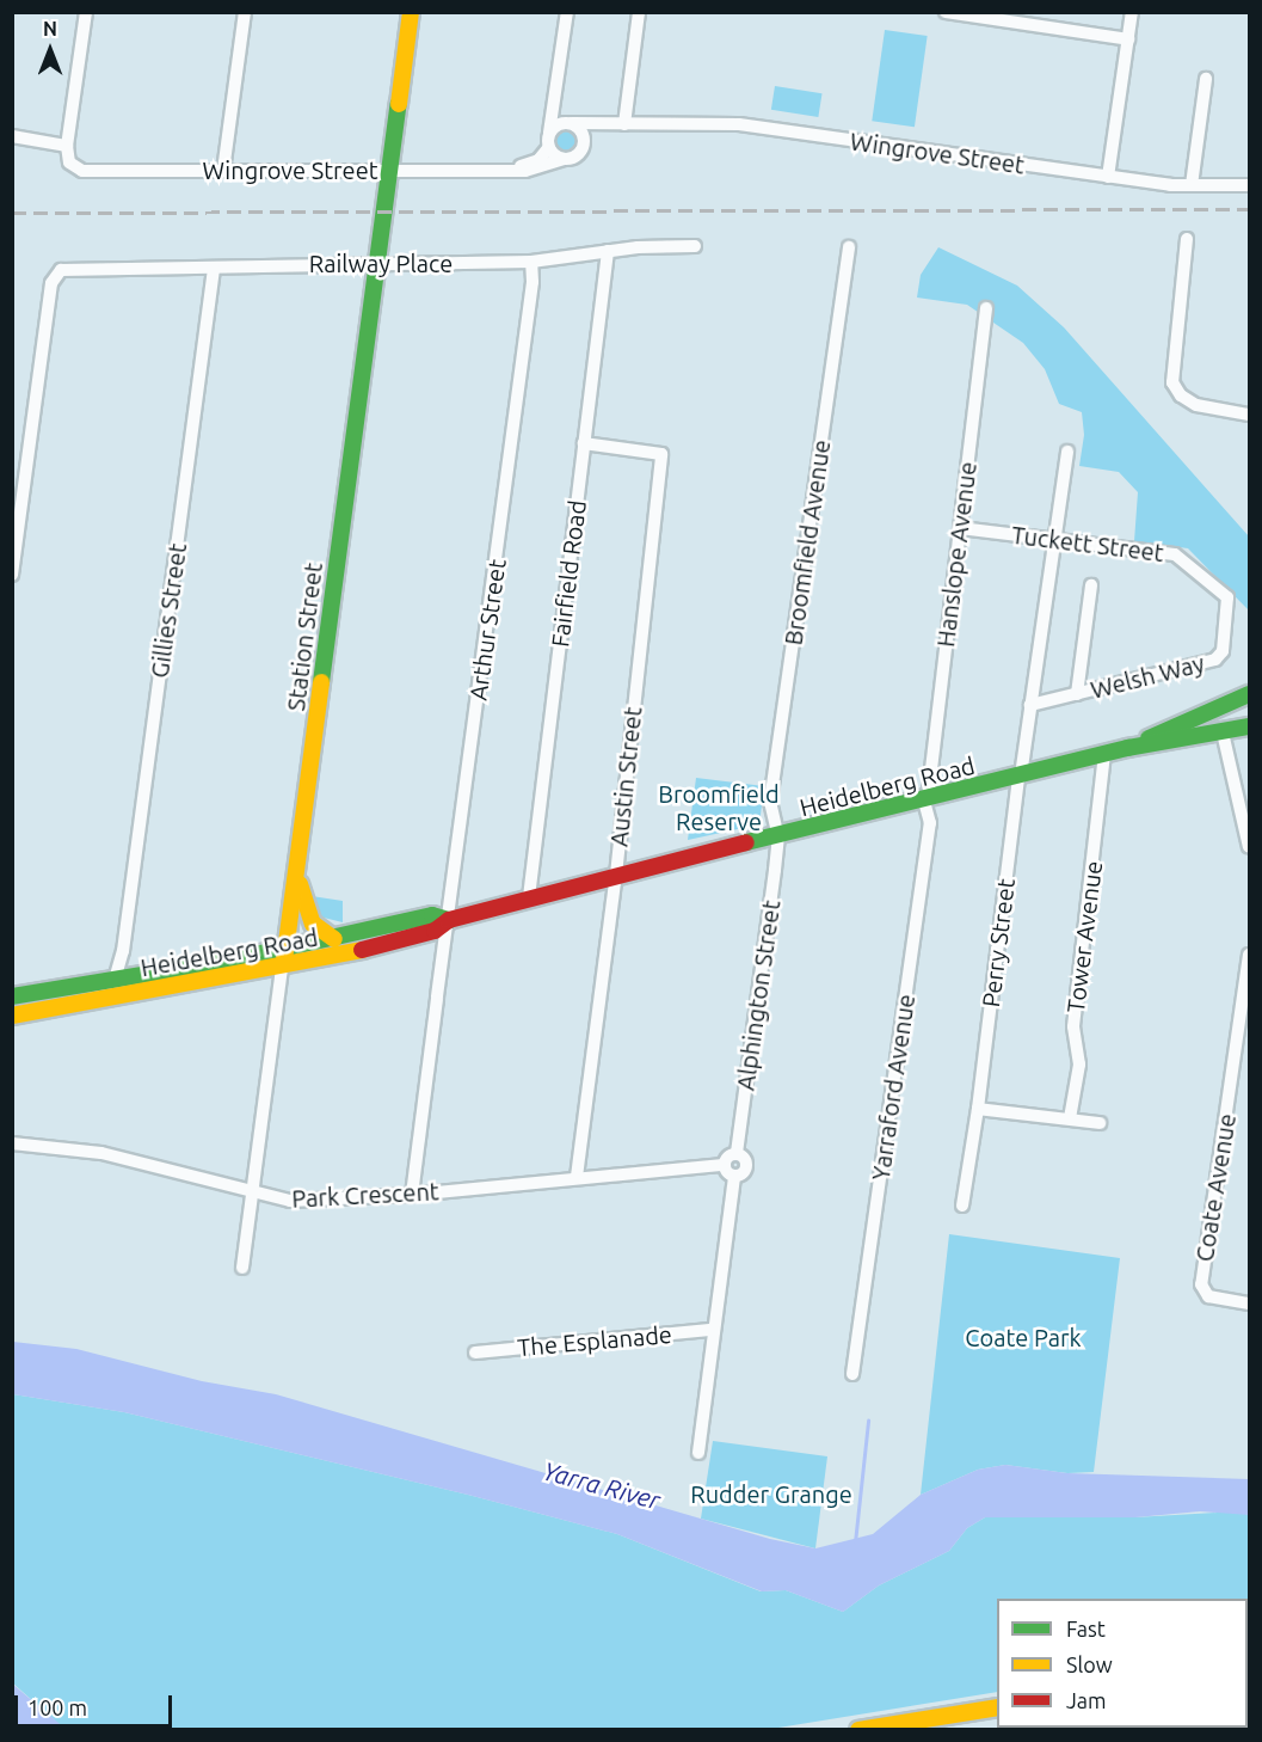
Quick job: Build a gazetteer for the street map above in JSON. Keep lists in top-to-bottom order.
{
  "streets": {
    "main road": ["Station Street", "Heidelberg Road"],
    "street": [
      "Wingrove Street",
      "Railway Place",
      "Broomfield Avenue",
      "Tuckett Street",
      "Hanslope Avenue",
      "Fairfield Road",
      "Gillies Street",
      "Arthur Street",
      "Welsh Way",
      "Austin Street",
      "Tower Avenue",
      "Perry Street",
      "Alphington Street",
      "Yarraford Avenue",
      "Coate Avenue",
      "Park Crescent",
      "The Esplanade"
    ]
  },
  "crossings": [
    ["Wingrove Street", "Station Street"],
    ["Railway Place", "Fairfield Road"],
    ["Railway Place", "Gillies Street"],
    ["Railway Place", "Arthur Street"],
    ["Railway Place", "Station Street"],
    ["Broomfield Avenue", "Heidelberg Road"],
    ["Broomfield Avenue", "Alphington Street"],
    ["Tuckett Street", "Hanslope Avenue"],
    ["Tuckett Street", "Welsh Way"],
    ["Tuckett Street", "Perry Street"],
    ["Hanslope Avenue", "Heidelberg Road"],
    ["Hanslope Avenue", "Yarraford Avenue"],
    ["Fairfield Road", "Austin Street"],
    ["Fairfield Road", "Heidelberg Road"],
    ["Gillies Street", "Heidelberg Road"],
    ["Arthur Street", "Heidelberg Road"],
    ["Arthur Street", "Park Crescent"],
    ["Station Street", "Heidelberg Road"],
    ["Station Street", "Park Crescent"],
    ["Welsh Way", "Perry Street"],
    ["Austin Street", "Heidelberg Road"],
    ["Austin Street", "Park Crescent"],
    ["Heidelberg Road", "Tower Avenue"],
    ["Heidelberg Road", "Perry Street"],
    ["Heidelberg Road", "Alphington Street"],
    ["Heidelberg Road", "Yarraford Avenue"]
  ],
  "water": ["Yarra River"],
  "parks": ["Broomfield Reserve", "Coate Park", "Rudder Grange"],
  "legend": ["Fast", "Slow", "Jam"],
  "scale_bar": "100 m",
  "north": "top"
}
